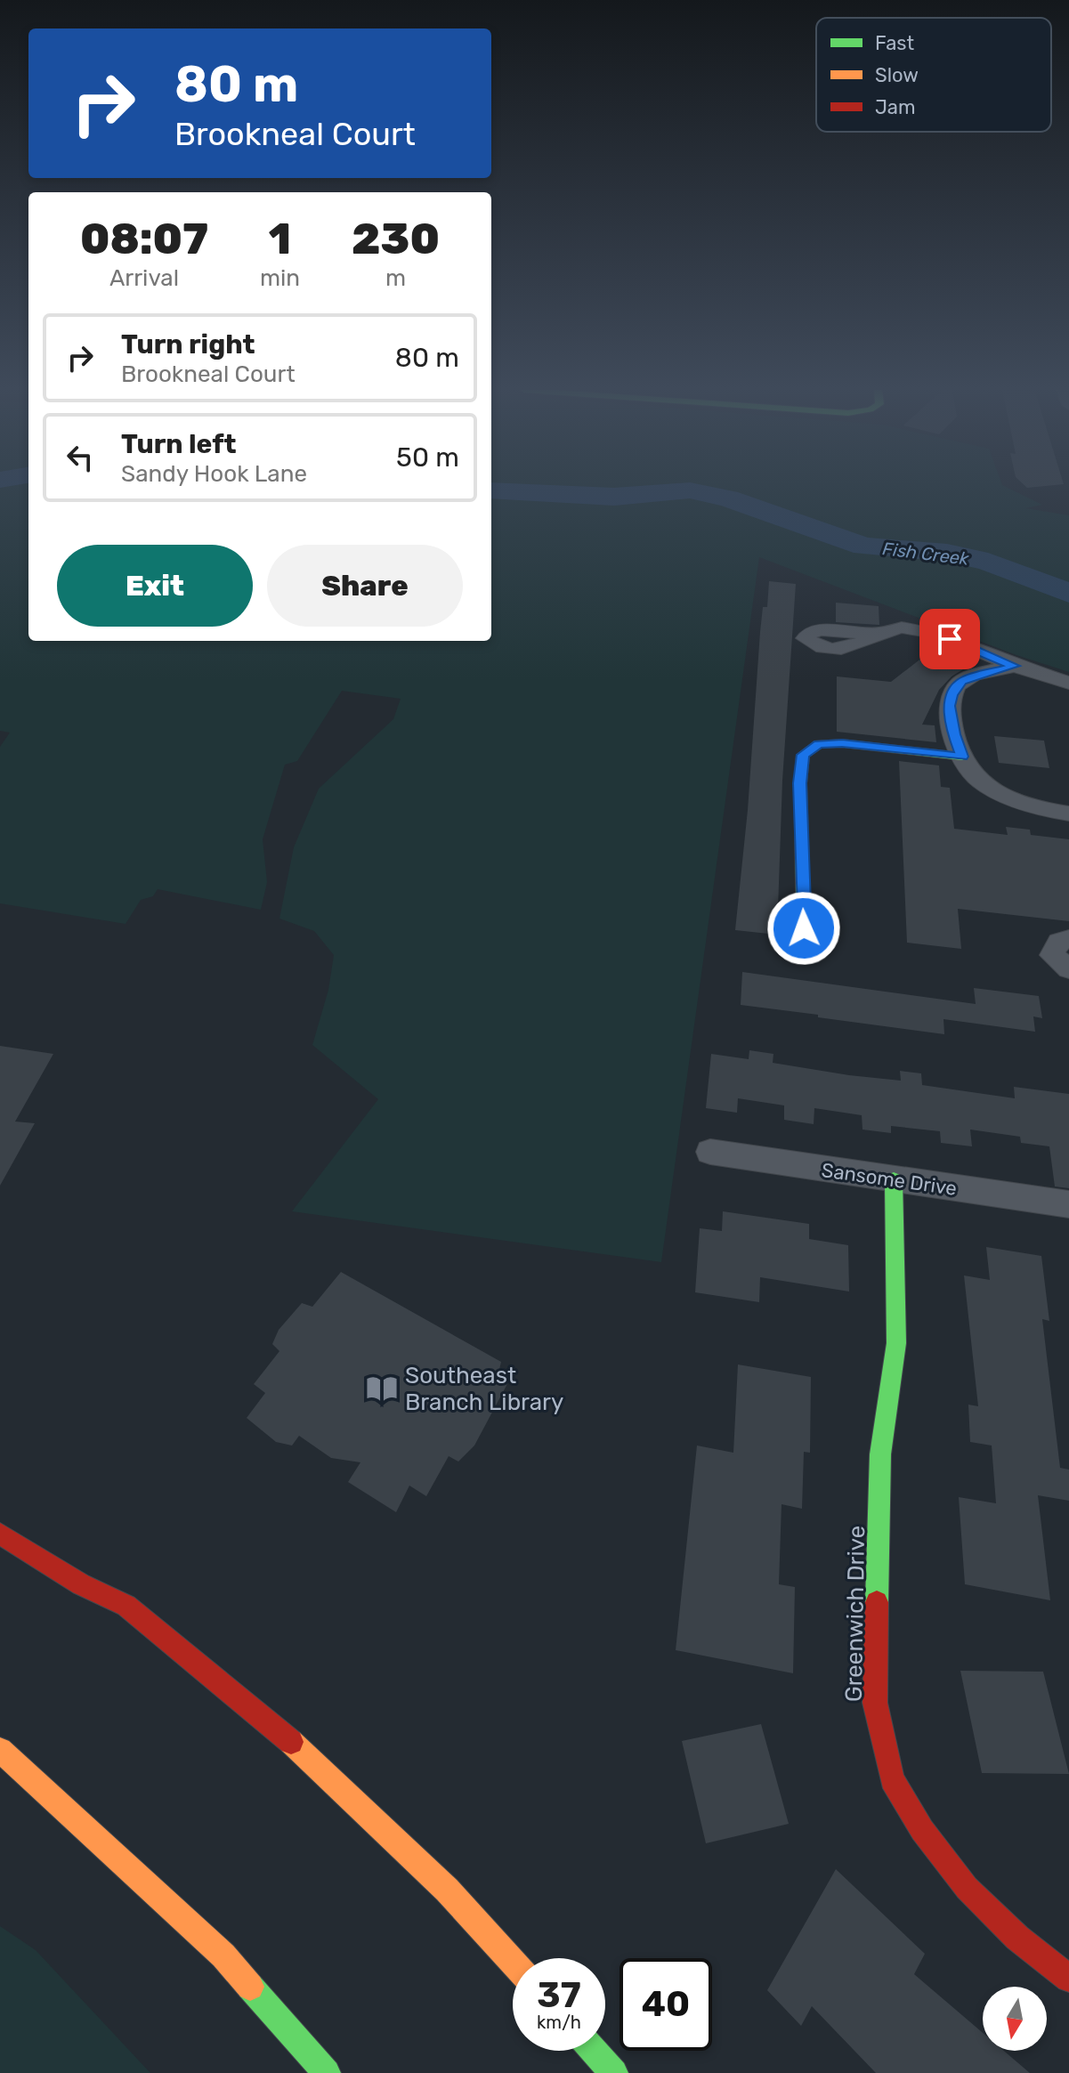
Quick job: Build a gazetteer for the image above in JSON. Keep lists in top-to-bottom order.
{
  "streets": {
    "street": ["Sansome Drive", "Greenwich Drive"]
  },
  "crossings": [
    ["Sansome Drive", "Greenwich Drive"]
  ],
  "water": ["Fish Creek"],
  "places": {
    "library": ["Southeast Branch Library"]
  },
  "legend": ["Fast", "Slow", "Jam"],
  "north": "bottom",
  "page": {
    "turn": ["80 m", "Brookneal Court"],
    "eta": [
      "08:07",
      "Arrival",
      "1",
      "min",
      "230",
      "m"
    ],
    "list": [
      {
        "name": "Turn right",
        "note": "Brookneal Court",
        "value": "80 m"
      },
      {
        "name": "Turn left",
        "note": "Sandy Hook Lane",
        "value": "50 m"
      }
    ],
    "buttons": ["Exit", "Share"],
    "speed": "37 km/h",
    "limit": "40"
  }
}
